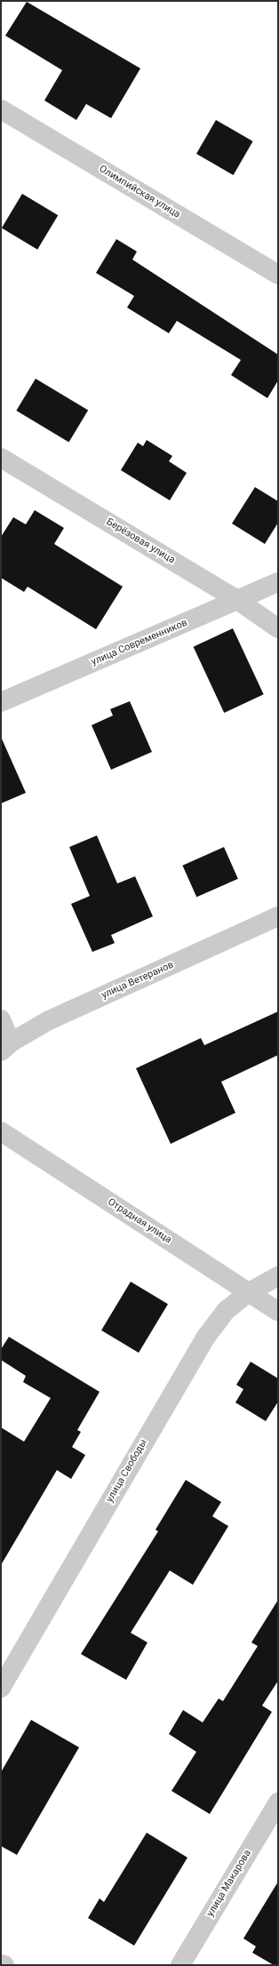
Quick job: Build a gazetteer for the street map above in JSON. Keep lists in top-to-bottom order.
{
  "streets": {
    "street": [
      "Олимпийская улица",
      "Берёзовая улица",
      "улица Современников",
      "улица Ветеранов",
      "Отрадная улица",
      "улица Свободы",
      "улица Макарова"
    ]
  },
  "crossings": [
    ["Берёзовая улица", "улица Современников"],
    ["Отрадная улица", "улица Свободы"]
  ]
}
